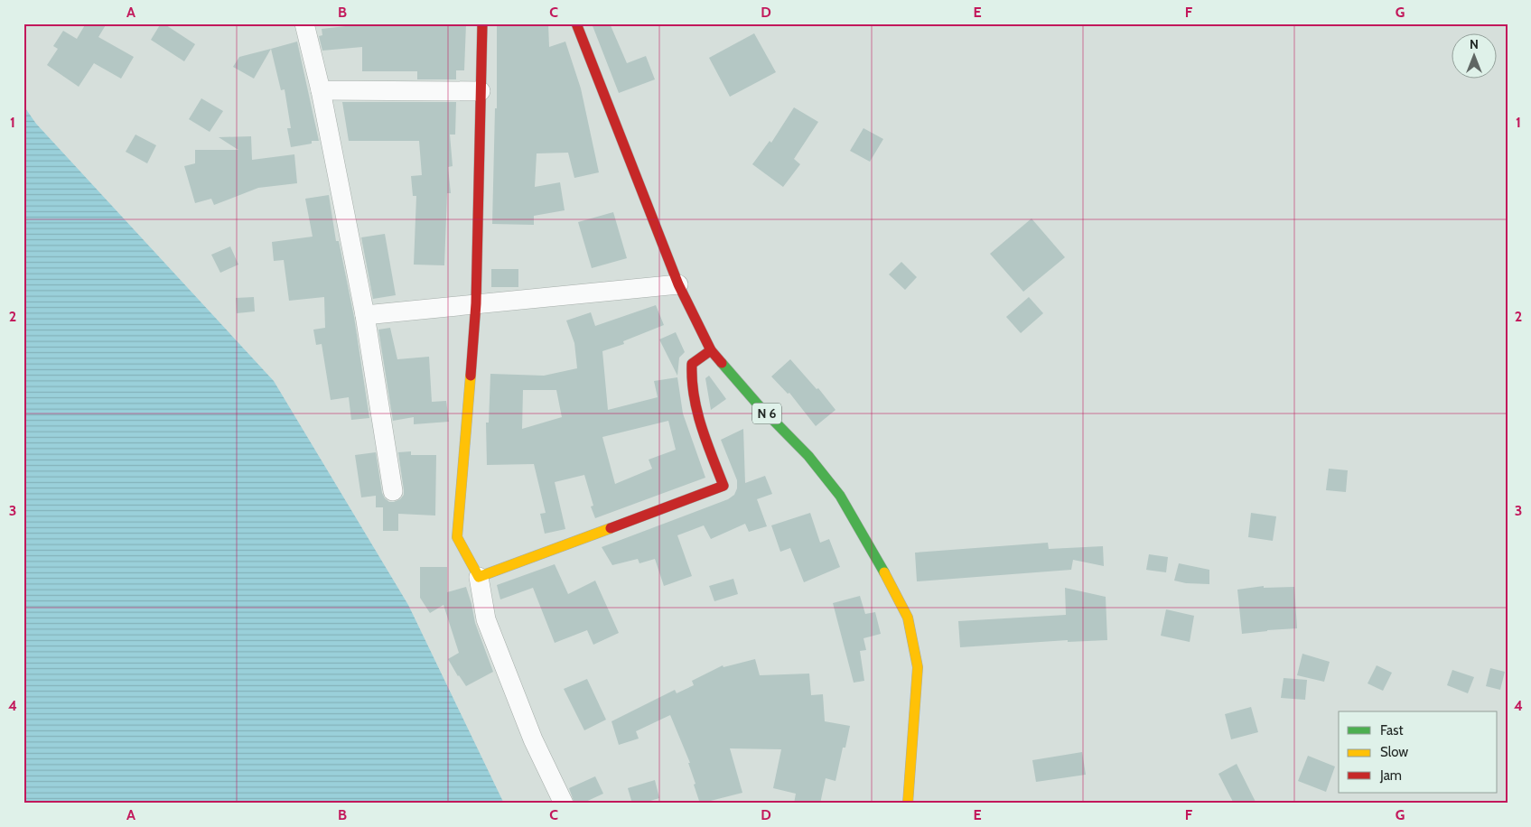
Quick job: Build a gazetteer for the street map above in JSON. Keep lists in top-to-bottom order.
{
  "streets": {
    "street": ["N 6"]
  },
  "legend": ["Fast", "Slow", "Jam"],
  "north": "top",
  "grid": {
    "columns": [
      "A",
      "B",
      "C",
      "D",
      "E",
      "F",
      "G"
    ],
    "rows": [
      "1",
      "2",
      "3",
      "4"
    ]
  }
}
